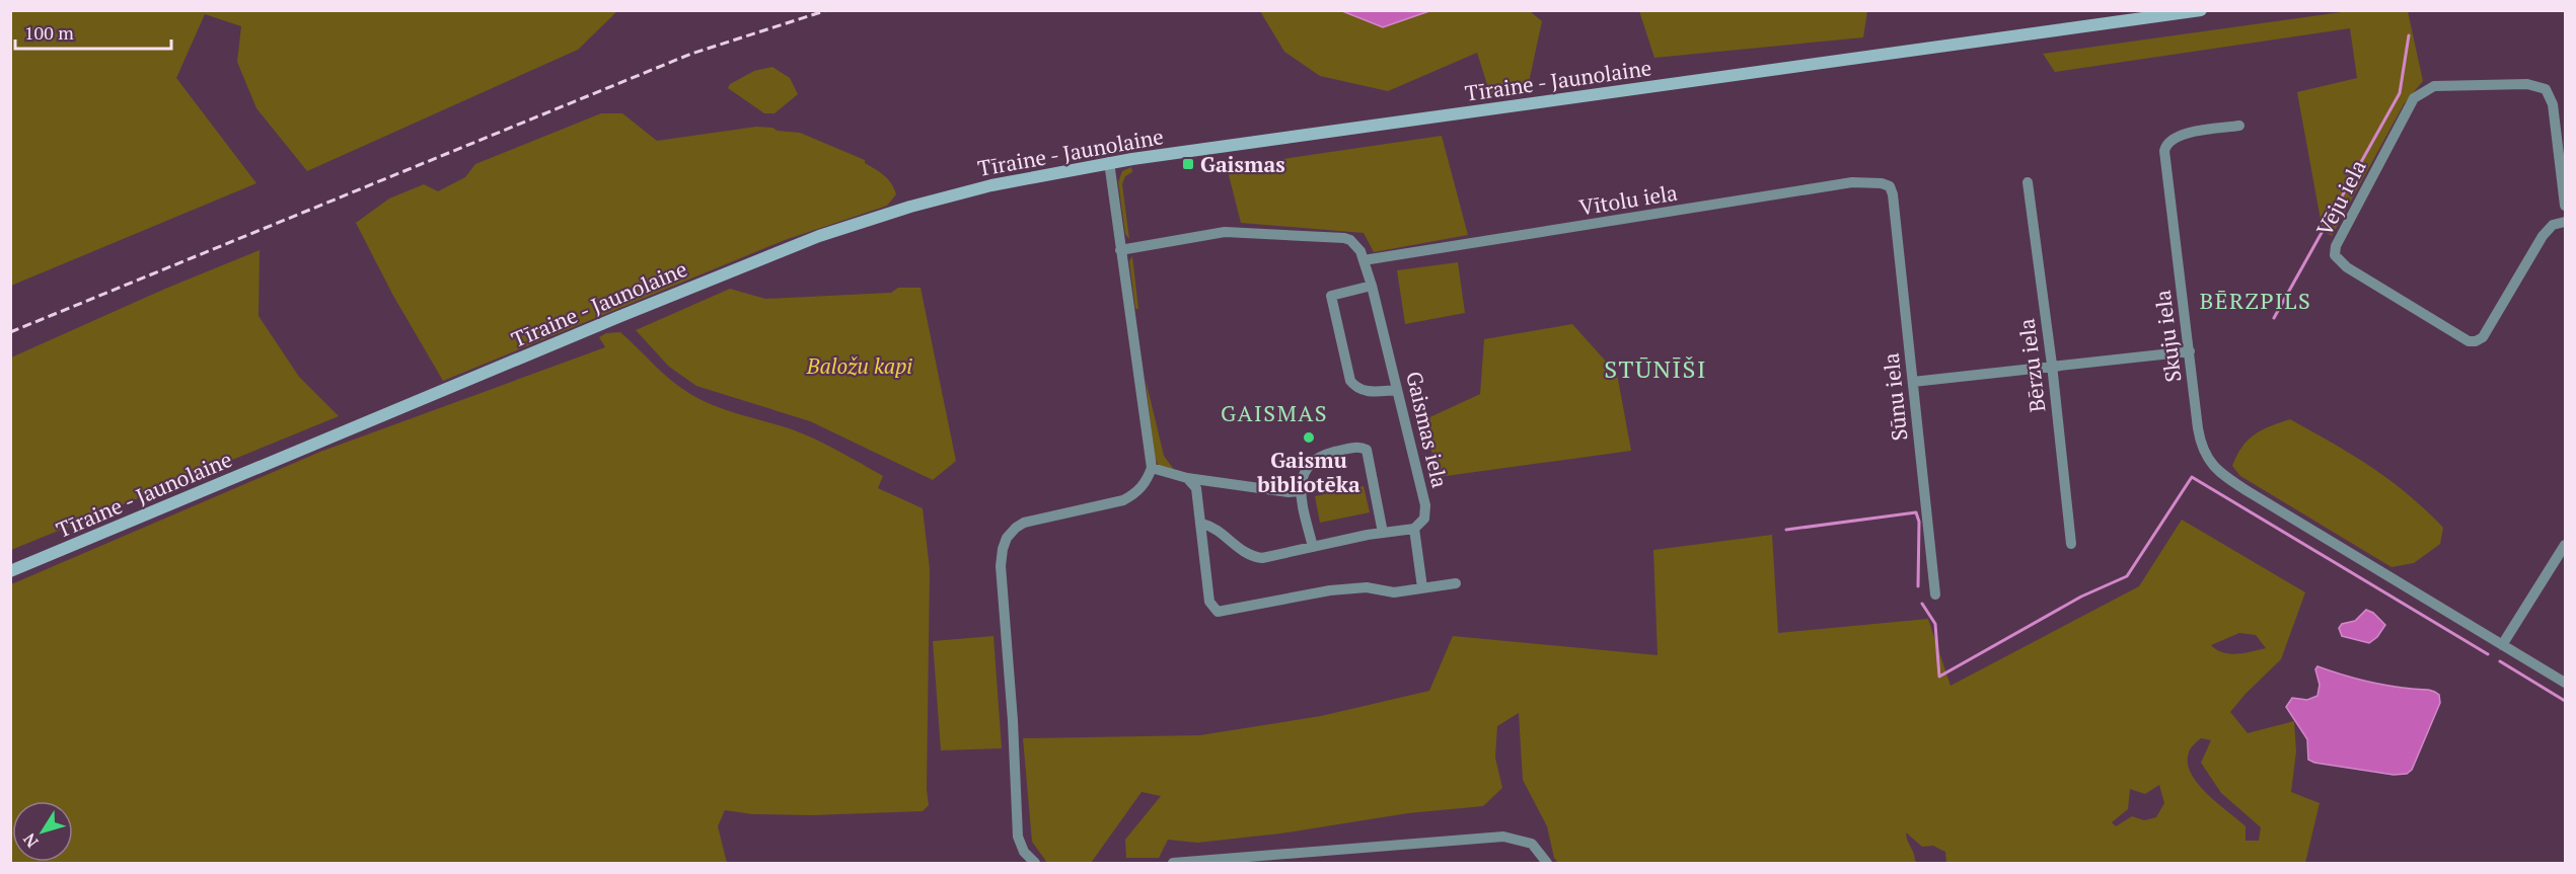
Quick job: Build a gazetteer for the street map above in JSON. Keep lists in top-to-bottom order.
{
  "streets": {
    "main road": ["Tīraine - Jaunolaine"],
    "street": [
      "Vēju iela",
      "Vītolu iela",
      "Skuju iela",
      "Bērzu iela",
      "Sūnu iela",
      "Gaismas iela"
    ]
  },
  "crossings": [
    ["Vītolu iela", "Sūnu iela"],
    ["Vītolu iela", "Gaismas iela"]
  ],
  "districts": ["BĒRZPILS", "STŪNĪŠI", "GAISMAS"],
  "parks": ["Baložu kapi"],
  "places": {
    "transit": ["Gaismas"],
    "other": ["Gaismu bibliotēka"]
  },
  "scale_bar": "100 m",
  "north": "bottom left"
}
